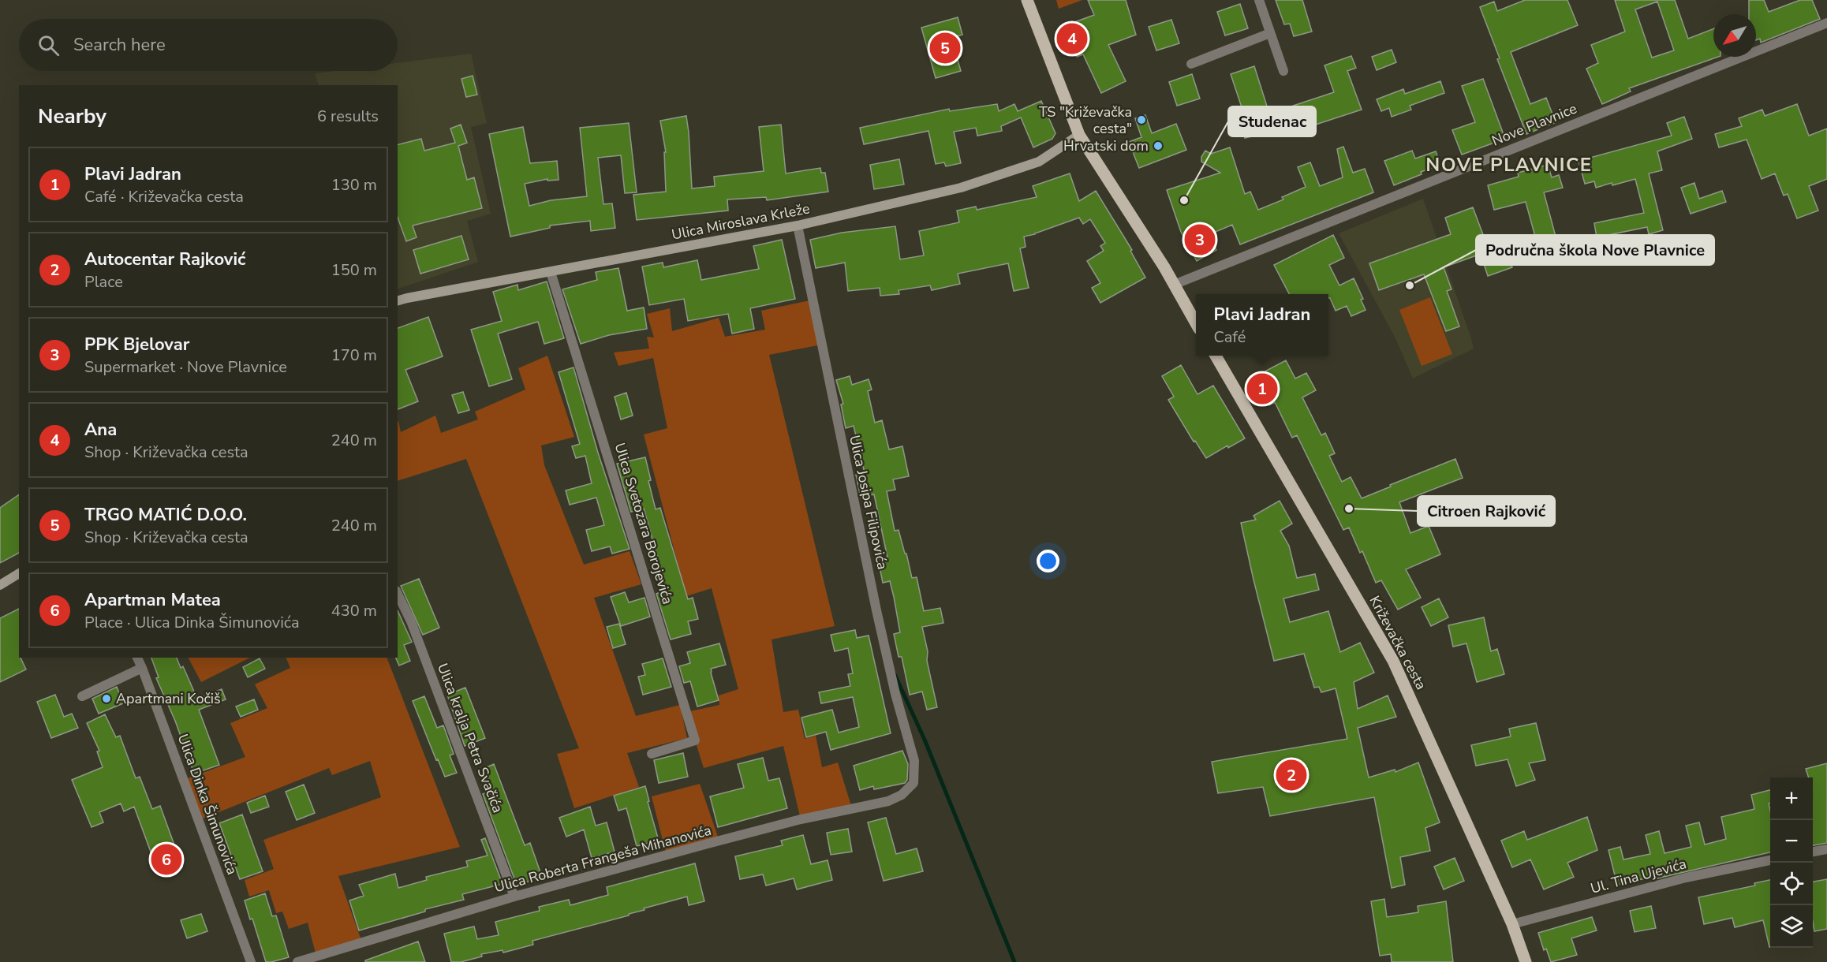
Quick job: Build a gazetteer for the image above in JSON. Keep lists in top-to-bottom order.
{
  "streets": {
    "main road": ["Ulica Miroslava Krleže", "Križevačka cesta"],
    "street": [
      "Nove Plavnice",
      "Ulica Josipa Filipovića",
      "Ulica Svetozara Borojevića",
      "Ulica kralja Petra Svačića",
      "Ulica Dinka Šimunovića",
      "Ulica Roberta Frangeša Mihanovića",
      "Ul. Tina Ujevića"
    ]
  },
  "crossings": [
    ["Ulica Miroslava Krleže", "Ulica Josipa Filipovića"],
    ["Ulica Miroslava Krleže", "Ulica Svetozara Borojevića"],
    ["Ulica Josipa Filipovića", "Ulica Roberta Frangeša Mihanovića"],
    ["Križevačka cesta", "Ul. Tina Ujevića"],
    ["Ulica kralja Petra Svačića", "Ulica Roberta Frangeša Mihanovića"]
  ],
  "districts": ["NOVE PLAVNICE"],
  "places": [
    "TS \"Križevačka cesta\"",
    "Hrvatski dom",
    "Studenac",
    "Područna škola Nove Plavnice",
    "Citroen Rajković",
    "Apartmani Kočiš"
  ],
  "north": "bottom left",
  "page": {
    "search": "Search here",
    "pins": [
      "4",
      "5",
      "3",
      "1",
      "2",
      "6"
    ],
    "heading": ["Nearby", "6 results"],
    "list": [
      {
        "mark": "1",
        "name": "Plavi Jadran",
        "note": "Café · Križevačka cesta",
        "value": "130 m"
      },
      {
        "mark": "2",
        "name": "Autocentar Rajković",
        "note": "Place",
        "value": "150 m"
      },
      {
        "mark": "3",
        "name": "PPK Bjelovar",
        "note": "Supermarket · Nove Plavnice",
        "value": "170 m"
      },
      {
        "mark": "4",
        "name": "Ana",
        "note": "Shop · Križevačka cesta",
        "value": "240 m"
      },
      {
        "mark": "5",
        "name": "TRGO MATIĆ D.O.O.",
        "note": "Shop · Križevačka cesta",
        "value": "240 m"
      },
      {
        "mark": "6",
        "name": "Apartman Matea",
        "note": "Place · Ulica Dinka Šimunovića",
        "value": "430 m"
      }
    ],
    "popup": ["Plavi Jadran", "Café"],
    "map_buttons": ["+", "−"]
  }
}
